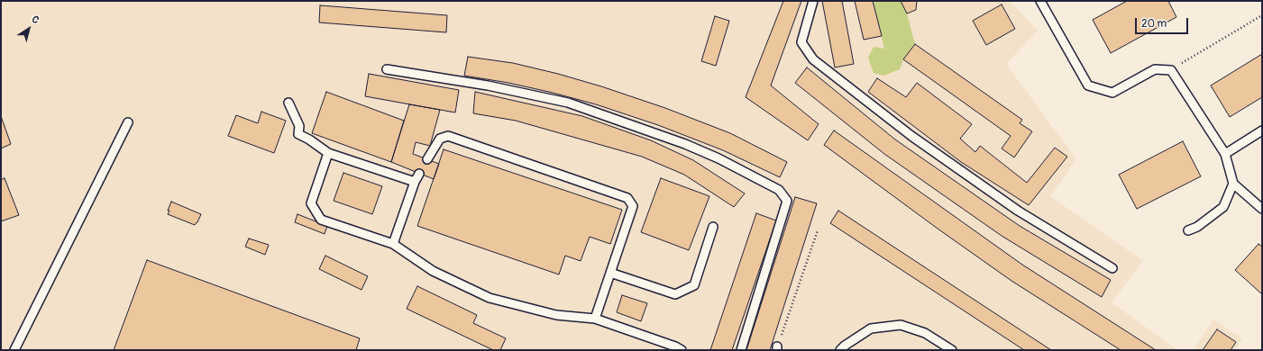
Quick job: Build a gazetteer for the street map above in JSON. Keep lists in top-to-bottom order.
{
  "scale_bar": "20 m",
  "north": "top right"
}
